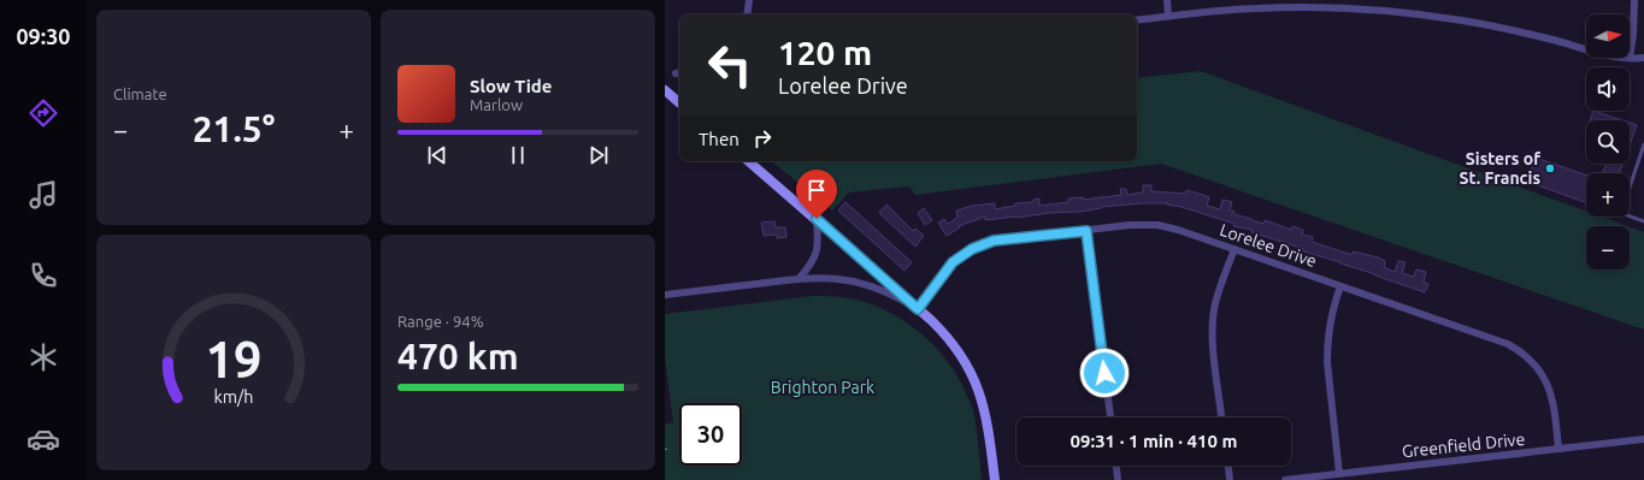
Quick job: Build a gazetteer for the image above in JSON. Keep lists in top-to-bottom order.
{
  "streets": {
    "street": ["Lorelee Drive", "Greenfield Drive"]
  },
  "crossings": [
    ["Lorelee Drive", "Greenfield Drive"]
  ],
  "parks": ["Brighton Park"],
  "places": ["Sisters of St. Francis"],
  "north": "right",
  "page": {
    "tabs": "09:30",
    "tile": [
      "Climate",
      ["Range · 94%", "470 km"]
    ],
    "map_buttons": ["+", "−"],
    "turn": ["120 m", "Lorelee Drive"],
    "song": ["Slow Tide", "Marlow"],
    "heat": ["−", "21.5°", "+"],
    "then": "Then",
    "limit": "30",
    "trip": "09:31 · 1 min · 410 m",
    "gauge": ["19", "km/h"]
  }
}
